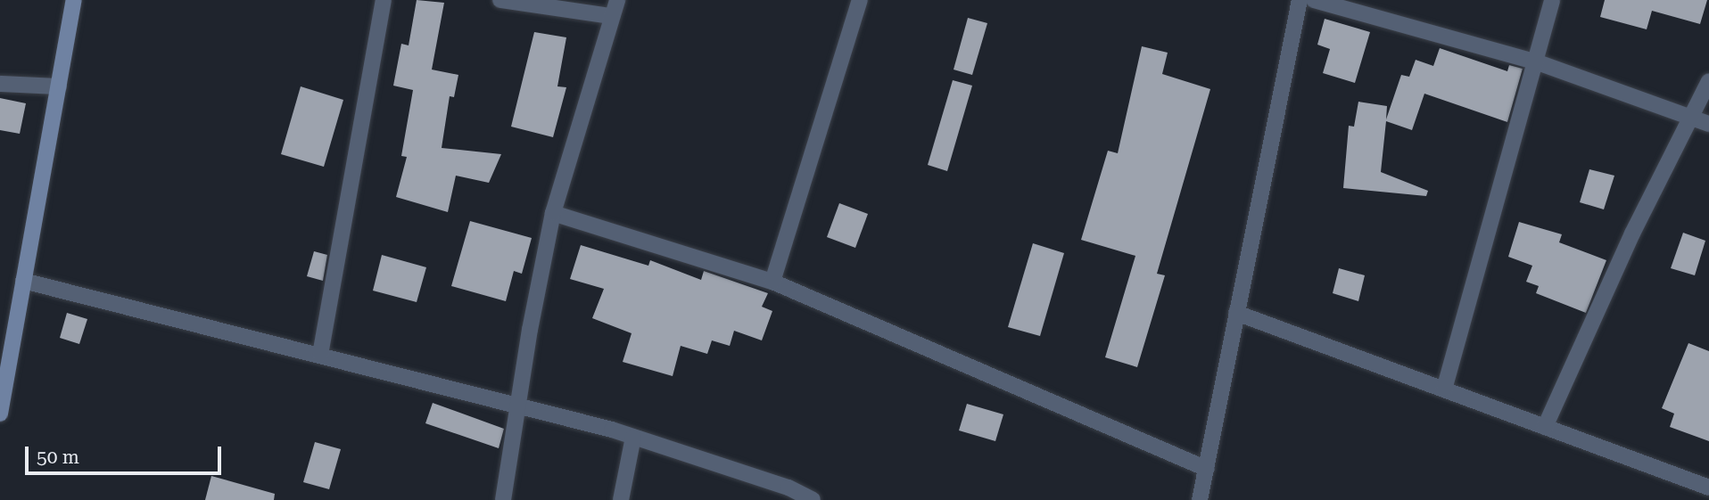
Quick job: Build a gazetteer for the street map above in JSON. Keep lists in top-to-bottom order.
{
  "scale_bar": "50 m"
}
